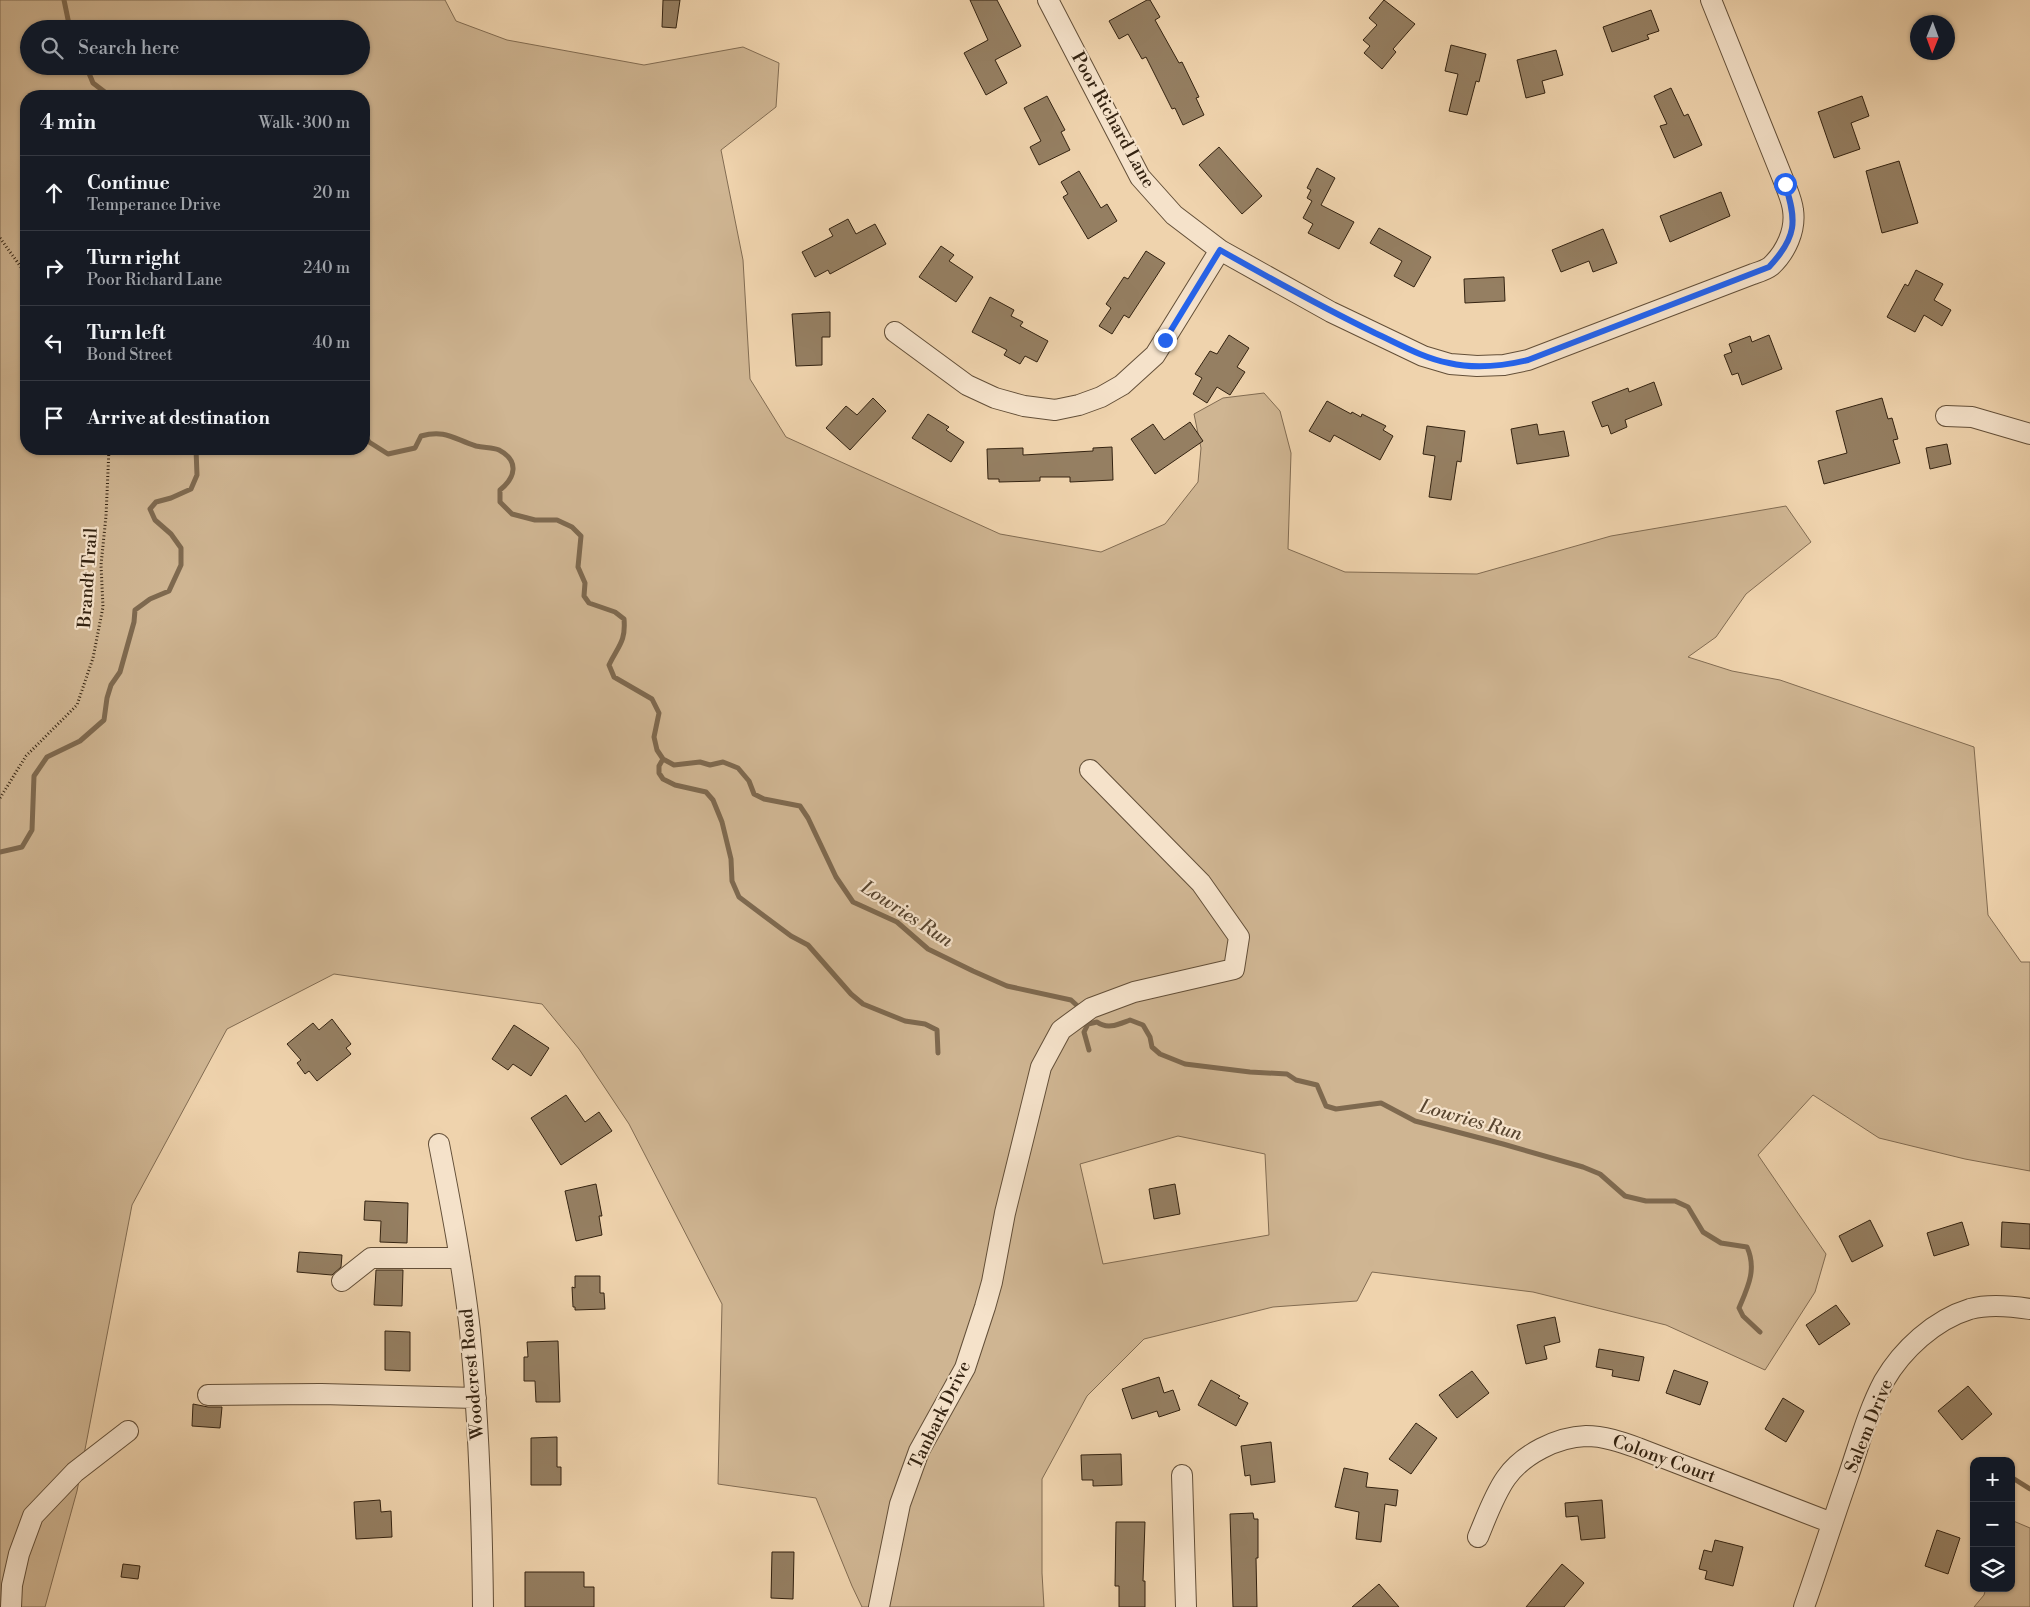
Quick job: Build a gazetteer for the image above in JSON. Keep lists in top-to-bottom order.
{
  "streets": {
    "street": [
      "Poor Richard Lane",
      "Woodcrest Road",
      "Tanbark Drive",
      "Salem Drive",
      "Colony Court"
    ],
    "path": ["Brandt Trail"]
  },
  "crossings": [
    ["Salem Drive", "Colony Court"]
  ],
  "water": ["Lowries Run"],
  "north": "bottom",
  "page": {
    "search": "Search here",
    "heading": ["4 min", "Walk · 300 m"],
    "list": [
      ["Continue", "Temperance Drive", "20 m"],
      ["Turn right", "Poor Richard Lane", "240 m"],
      ["Turn left", "Bond Street", "40 m"],
      "Arrive at destination"
    ],
    "map_buttons": ["+", "−"]
  }
}
